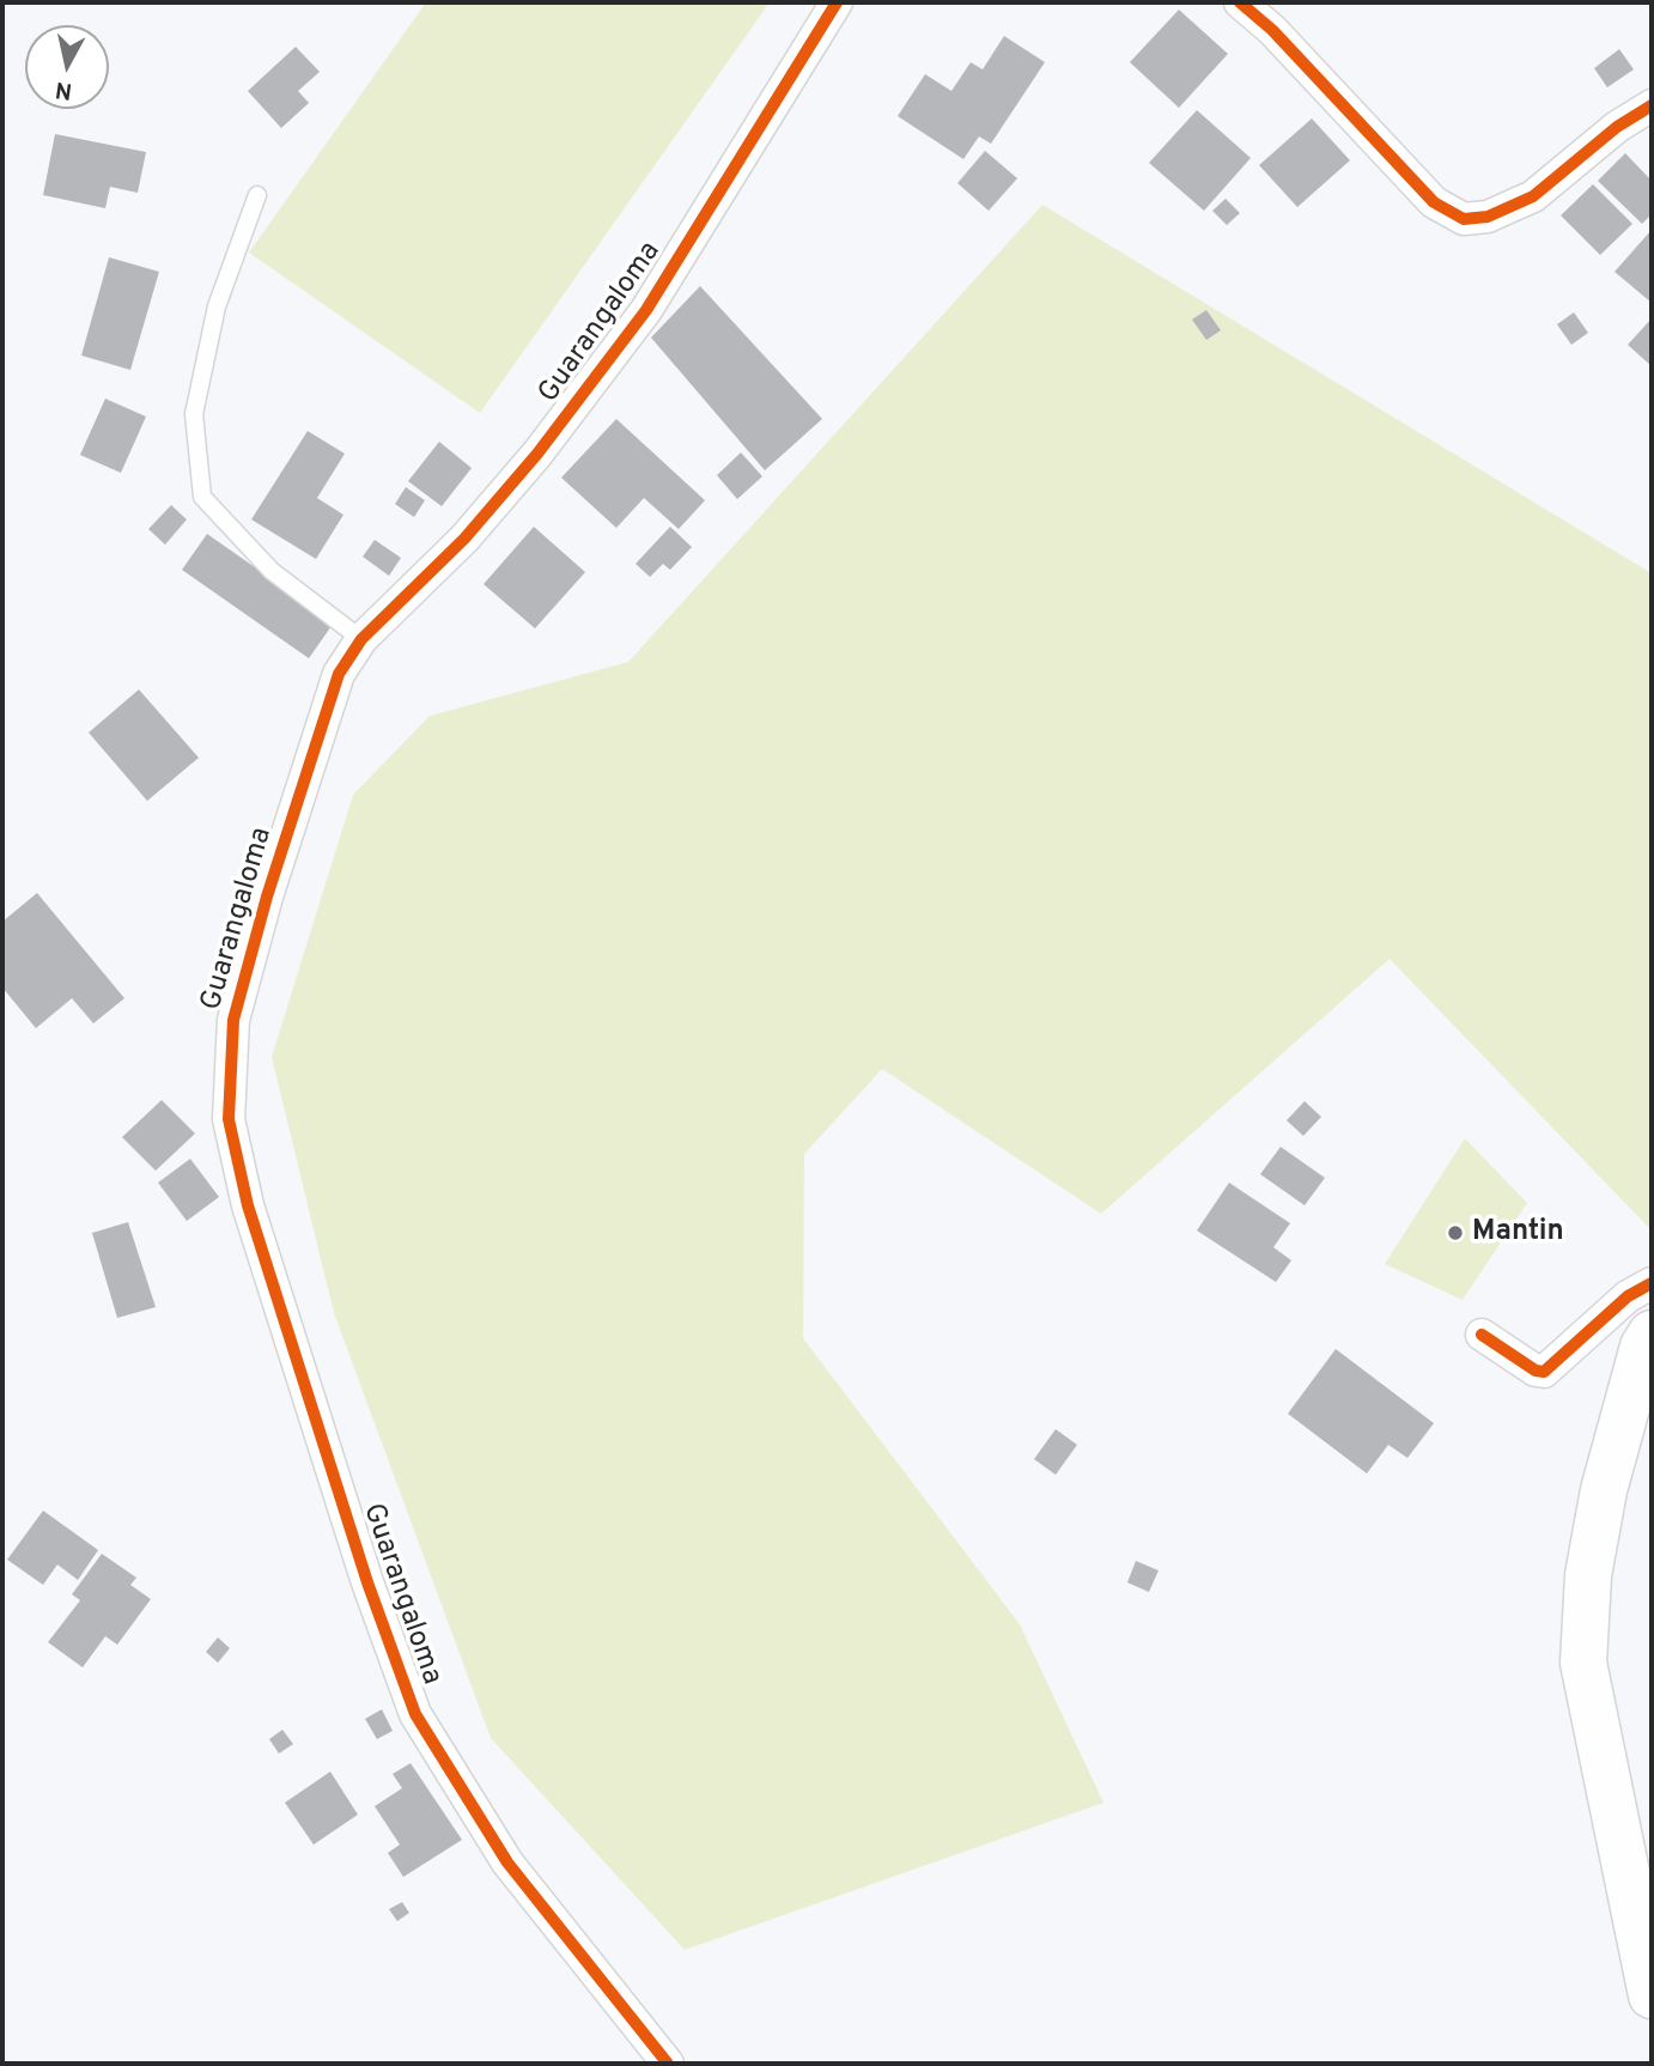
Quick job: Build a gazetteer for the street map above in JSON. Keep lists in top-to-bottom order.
{
  "streets": {
    "street": ["Guarangaloma"]
  },
  "places": ["Mantin"],
  "north": "bottom"
}
